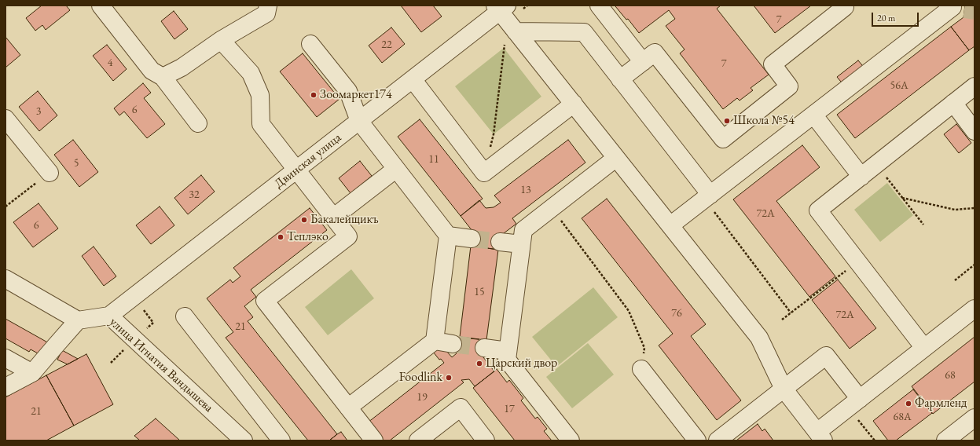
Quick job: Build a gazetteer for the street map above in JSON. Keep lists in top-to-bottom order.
{
  "streets": {
    "street": ["Двинская улица", "улица Игнатия Вандышева"]
  },
  "crossings": [
    ["Двинская улица", "улица Игнатия Вандышева"]
  ],
  "places": [
    "Зоомаркет174",
    "Школа №54",
    "Бакалейщикъ",
    "Теплэко",
    "Царский двор",
    "Foodlink",
    "Фармленд"
  ],
  "house_numbers": [
    "7",
    "22",
    "4",
    "7",
    "56А",
    "6",
    "3",
    "11",
    "5",
    "13",
    "32",
    "72А",
    "6",
    "15",
    "76",
    "72А",
    "21",
    "68",
    "19",
    "17",
    "21",
    "68А"
  ],
  "scale_bar": "20 m"
}
